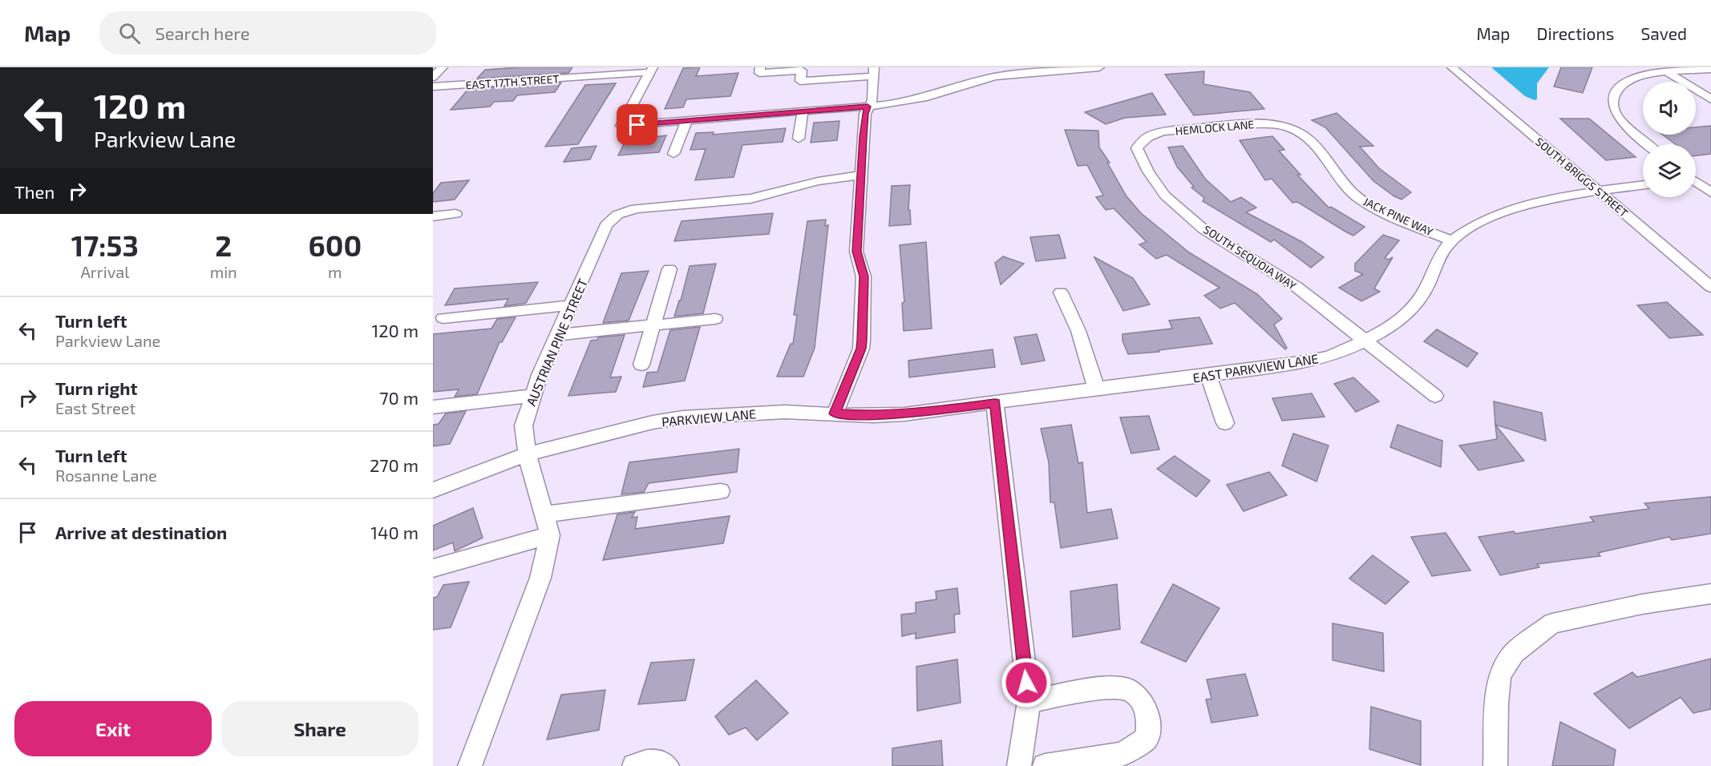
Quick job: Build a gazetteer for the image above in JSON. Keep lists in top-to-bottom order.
{
  "streets": {
    "street": [
      "EAST 17TH STREET",
      "HEMLOCK LANE",
      "SOUTH BRIGGS STREET",
      "JACK PINE WAY",
      "SOUTH SEQUOIA WAY",
      "AUSTRIAN PINE STREET",
      "EAST PARKVIEW LANE",
      "PARKVIEW LANE"
    ]
  },
  "crossings": [
    ["HEMLOCK LANE", "JACK PINE WAY"],
    ["HEMLOCK LANE", "SOUTH SEQUOIA WAY"],
    ["SOUTH BRIGGS STREET", "EAST PARKVIEW LANE"],
    ["JACK PINE WAY", "EAST PARKVIEW LANE"],
    ["SOUTH SEQUOIA WAY", "EAST PARKVIEW LANE"],
    ["AUSTRIAN PINE STREET", "PARKVIEW LANE"],
    ["EAST PARKVIEW LANE", "PARKVIEW LANE"]
  ],
  "page": {
    "header": "Map",
    "search": "Search here",
    "nav": ["Map", "Directions", "Saved"],
    "turn": ["120 m", "Parkview Lane"],
    "then": "Then",
    "eta": [
      "17:53",
      "Arrival",
      "2",
      "min",
      "600",
      "m"
    ],
    "list": [
      {
        "name": "Turn left",
        "note": "Parkview Lane",
        "value": "120 m"
      },
      {
        "name": "Turn right",
        "note": "East Street",
        "value": "70 m"
      },
      {
        "name": "Turn left",
        "note": "Rosanne Lane",
        "value": "270 m"
      },
      {
        "name": "Arrive at destination",
        "value": "140 m"
      }
    ],
    "buttons": ["Exit", "Share"]
  }
}
